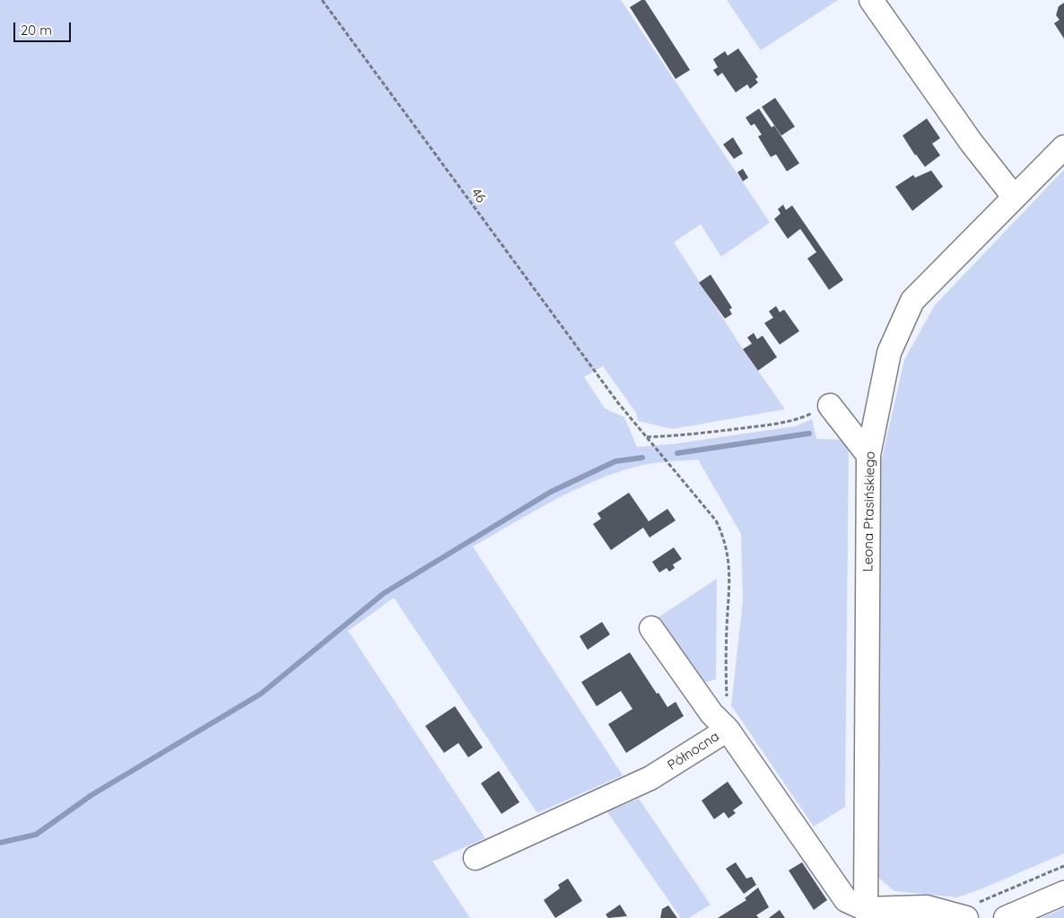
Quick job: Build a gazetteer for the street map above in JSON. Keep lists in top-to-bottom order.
{
  "streets": {
    "street": ["Leona Ptasińskiego", "Północna"],
    "path": ["46"]
  },
  "crossings": [
    ["46", "Północna"],
    ["Leona Ptasińskiego", "Północna"]
  ],
  "scale_bar": "20 m"
}
